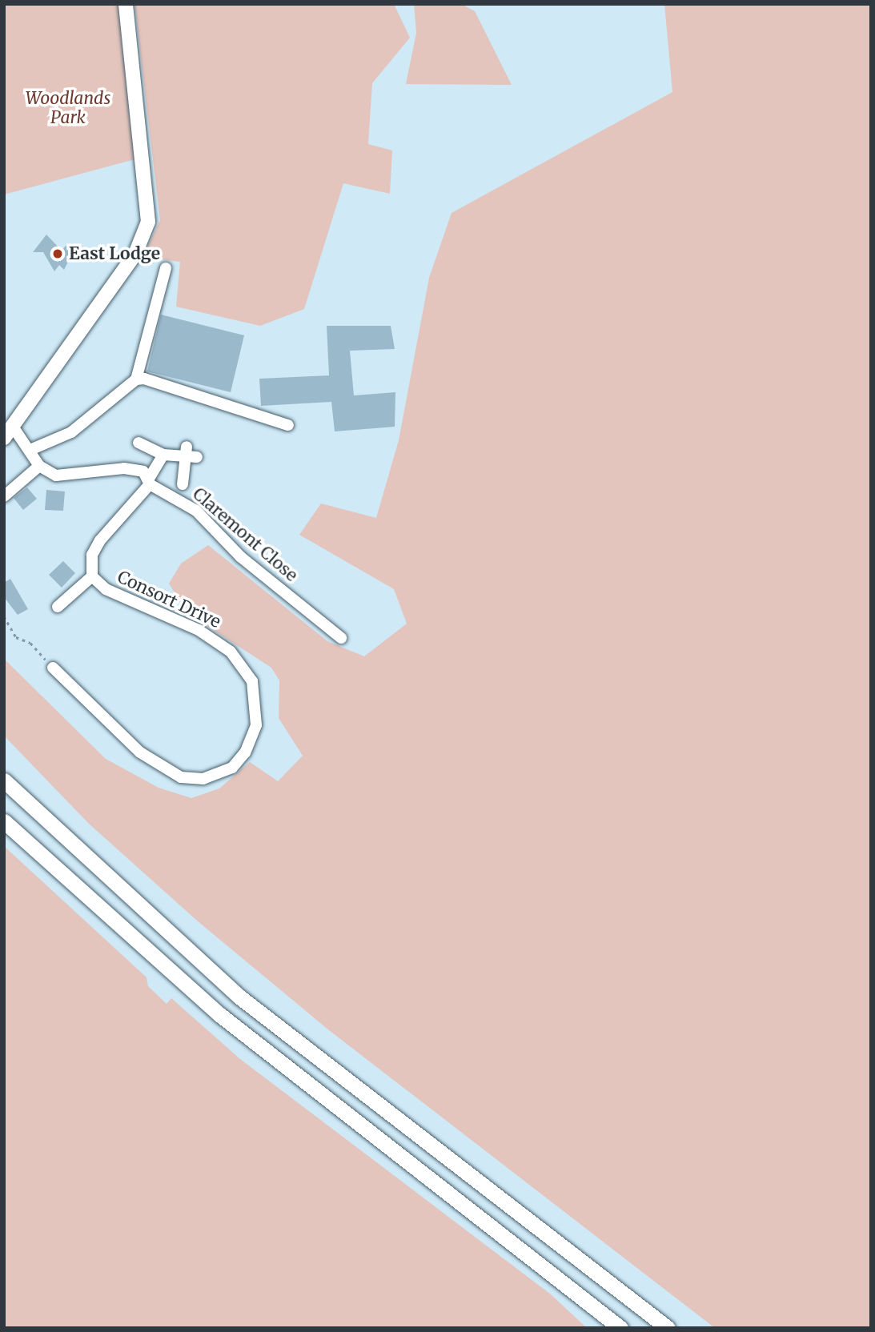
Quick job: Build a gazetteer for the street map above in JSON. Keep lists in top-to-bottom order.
{
  "streets": {
    "street": ["Claremont Close", "Consort Drive"]
  },
  "crossings": [
    ["Claremont Close", "Consort Drive"]
  ],
  "parks": ["Woodlands Park"],
  "places": ["East Lodge"]
}
